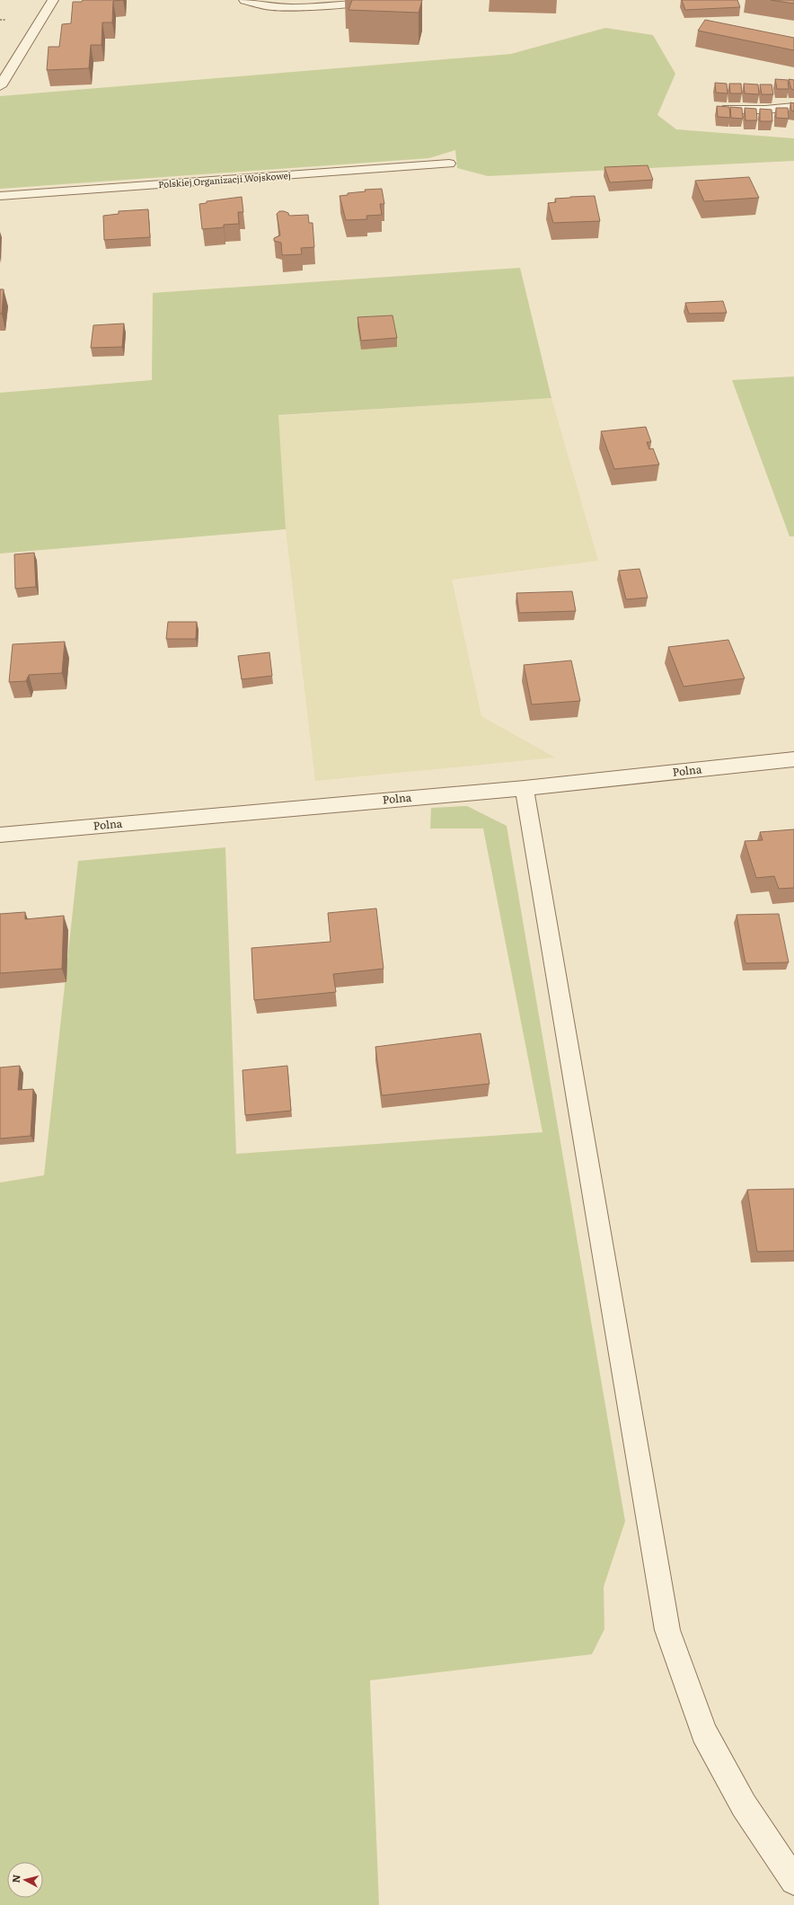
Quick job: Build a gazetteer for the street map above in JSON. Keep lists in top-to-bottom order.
{
  "streets": {
    "street": ["Polskiej Organizacji Wojskowej", "Polna"]
  },
  "north": "left"
}
